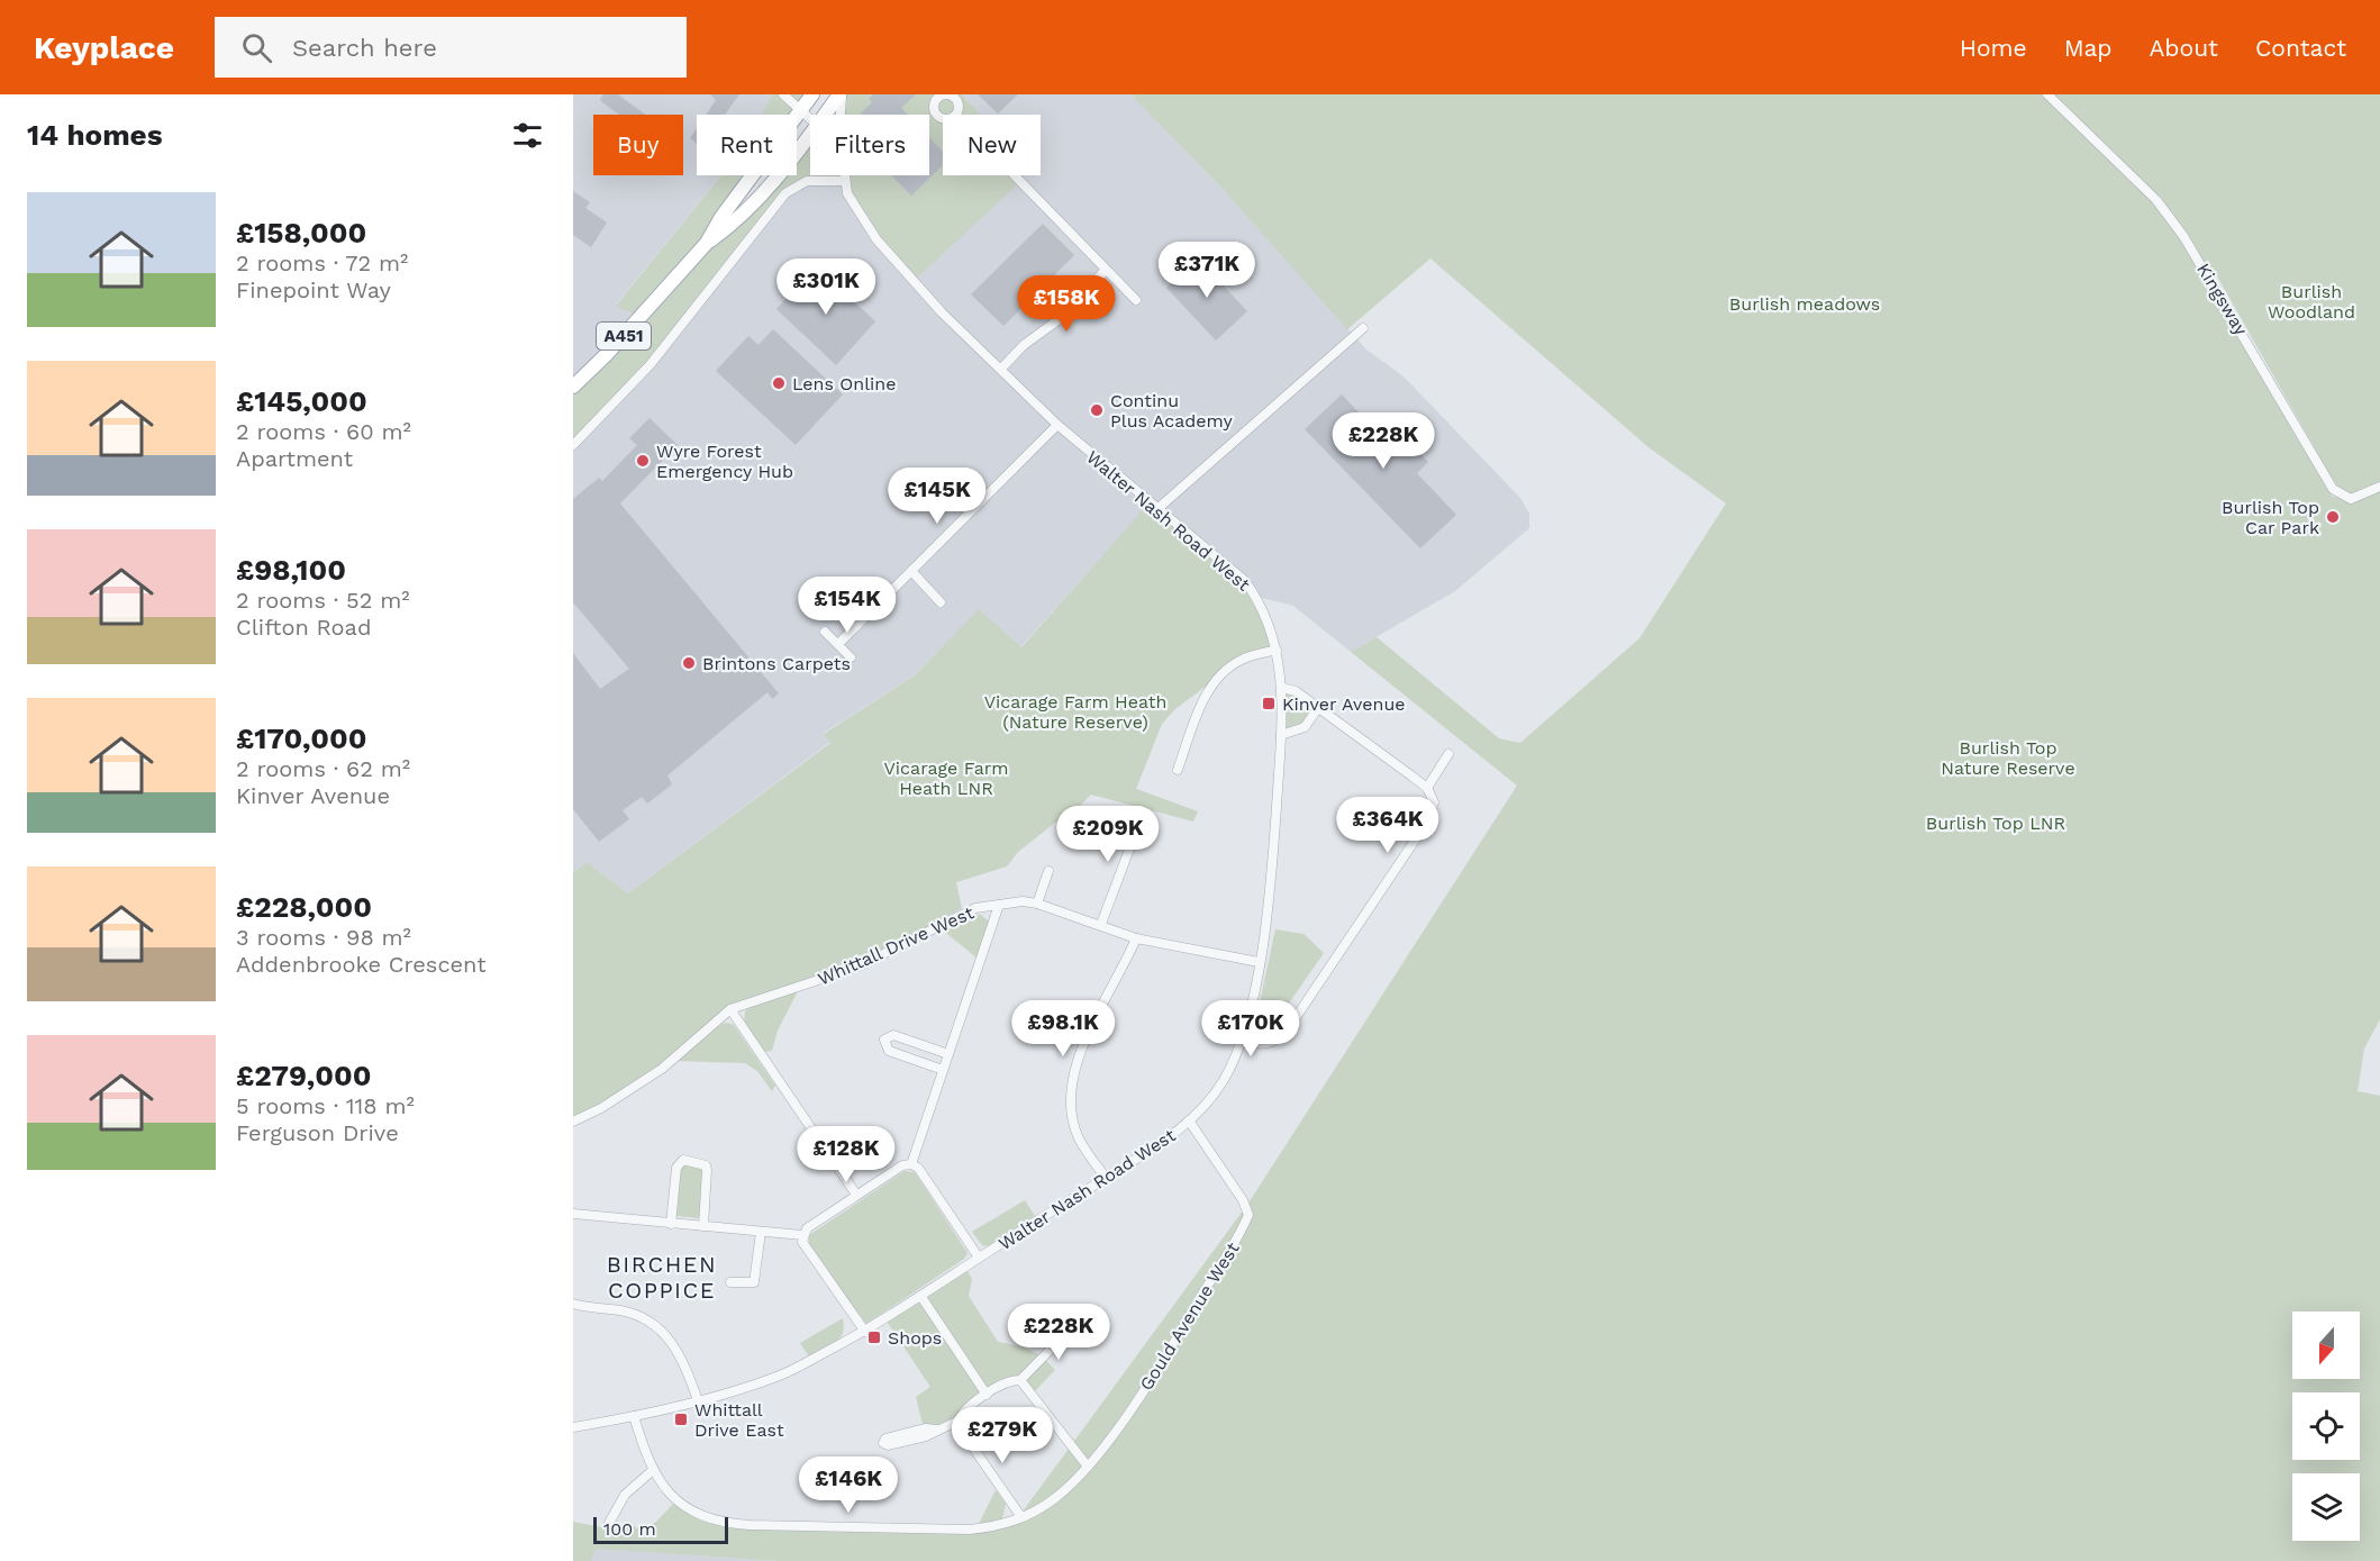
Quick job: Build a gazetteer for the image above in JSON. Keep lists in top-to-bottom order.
{
  "streets": {
    "main road": ["A451"],
    "street": [
      "Kingsway",
      "Walter Nash Road West",
      "Whittall Drive West",
      "Gould Avenue West"
    ]
  },
  "crossings": [
    ["A451", "Walter Nash Road West"],
    ["Walter Nash Road West", "Whittall Drive West"],
    ["Walter Nash Road West", "Gould Avenue West"]
  ],
  "districts": ["BIRCHEN COPPICE"],
  "parks": [
    "Burlish Woodland",
    "Burlish meadows",
    "Vicarage Farm Heath (Nature Reserve)",
    "Burlish Top Nature Reserve",
    "Vicarage Farm Heath LNR",
    "Burlish Top LNR"
  ],
  "places": {
    "other": [
      "Lens Online",
      "Continu Plus Academy",
      "Wyre Forest Emergency Hub",
      "Burlish Top Car Park",
      "Brintons Carpets"
    ],
    "transit": ["Kinver Avenue", "Shops", "Whittall Drive East"]
  },
  "scale_bar": "100 m",
  "north": "bottom",
  "page": {
    "header": "Keyplace",
    "search": "Search here",
    "nav": [
      "Home",
      "Map",
      "About",
      "Contact"
    ],
    "heading": "14 homes",
    "chip": [
      "Buy",
      "Rent",
      "Filters",
      "New"
    ],
    "list": [
      {
        "name": "£158,000",
        "note": "2 rooms · 72 m² · Finepoint Way"
      },
      {
        "name": "£145,000",
        "note": "2 rooms · 60 m² · Apartment"
      },
      {
        "name": "£98,100",
        "note": "2 rooms · 52 m² · Clifton Road"
      },
      {
        "name": "£170,000",
        "note": "2 rooms · 62 m² · Kinver Avenue"
      },
      {
        "name": "£228,000",
        "note": "3 rooms · 98 m² · Addenbrooke Crescent"
      },
      {
        "name": "£279,000",
        "note": "5 rooms · 118 m² · Ferguson Drive"
      }
    ],
    "price": [
      "£371K",
      "£301K",
      "£158K",
      "£228K",
      "£145K",
      "£154K",
      "£364K",
      "£209K",
      "£98.1K",
      "£170K",
      "£128K",
      "£228K",
      "£279K",
      "£146K"
    ],
    "scale": "100 m"
  }
}
